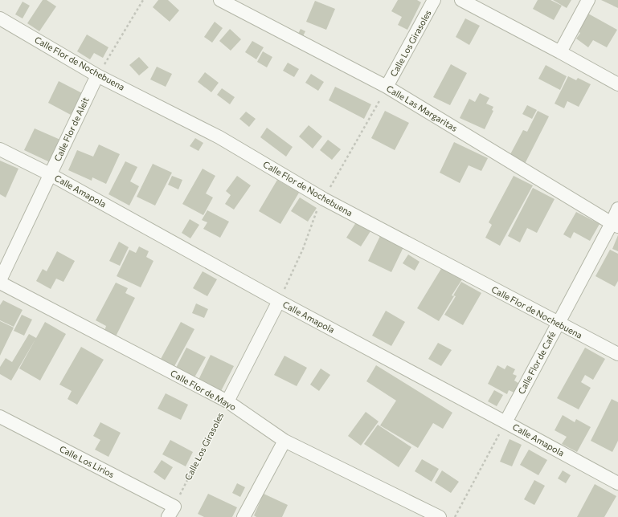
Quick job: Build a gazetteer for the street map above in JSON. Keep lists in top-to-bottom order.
{
  "streets": {
    "street": [
      "Calle Los Girasoles",
      "Calle Flor de Nochebuena",
      "Calle Las Margaritas",
      "Calle Flor de Aleit",
      "Calle Amapola",
      "Calle Flor de Café",
      "Calle Flor de Mayo",
      "Calle Los Lirios"
    ]
  },
  "crossings": [
    ["Calle Los Girasoles", "Calle Las Margaritas"],
    ["Calle Los Girasoles", "Calle Flor de Mayo"],
    ["Calle Los Girasoles", "Calle Los Lirios"],
    ["Calle Flor de Nochebuena", "Calle Flor de Aleit"],
    ["Calle Flor de Nochebuena", "Calle Flor de Café"],
    ["Calle Las Margaritas", "Calle Flor de Café"],
    ["Calle Flor de Aleit", "Calle Amapola"],
    ["Calle Amapola", "Calle Flor de Café"]
  ]
}
